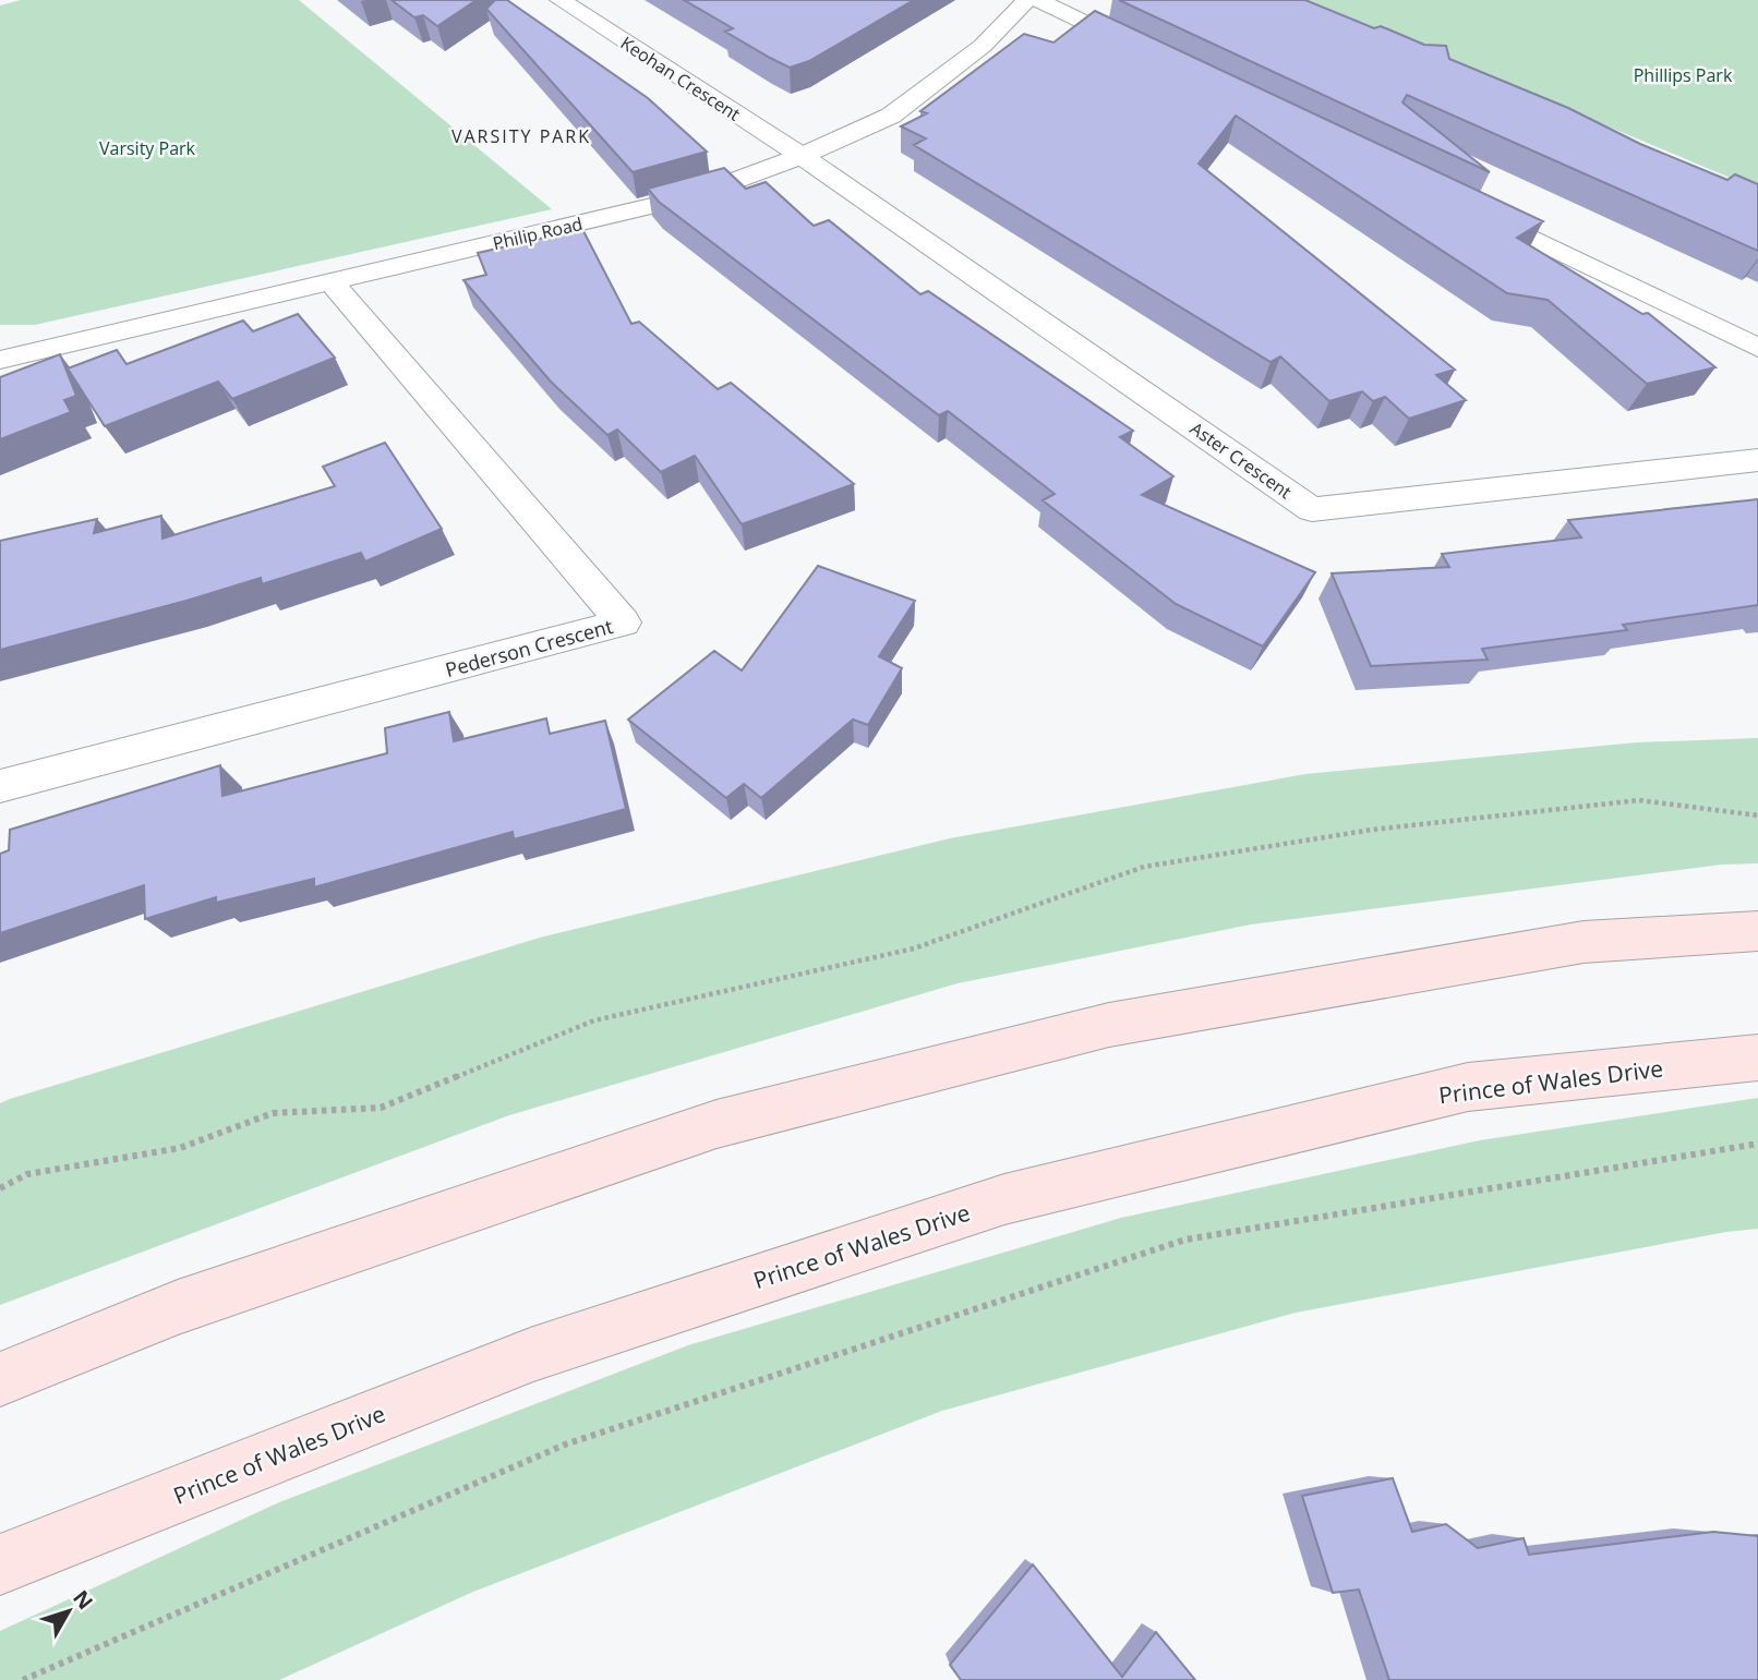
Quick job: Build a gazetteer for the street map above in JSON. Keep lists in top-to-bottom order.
{
  "streets": {
    "main road": ["Prince of Wales Drive"],
    "street": [
      "Keohan Crescent",
      "Philip Road",
      "Aster Crescent",
      "Pederson Crescent"
    ]
  },
  "crossings": [
    ["Keohan Crescent", "Philip Road"],
    ["Keohan Crescent", "Aster Crescent"],
    ["Philip Road", "Aster Crescent"],
    ["Philip Road", "Pederson Crescent"]
  ],
  "districts": ["VARSITY PARK"],
  "parks": ["Phillips Park", "Varsity Park"],
  "north": "top right"
}
